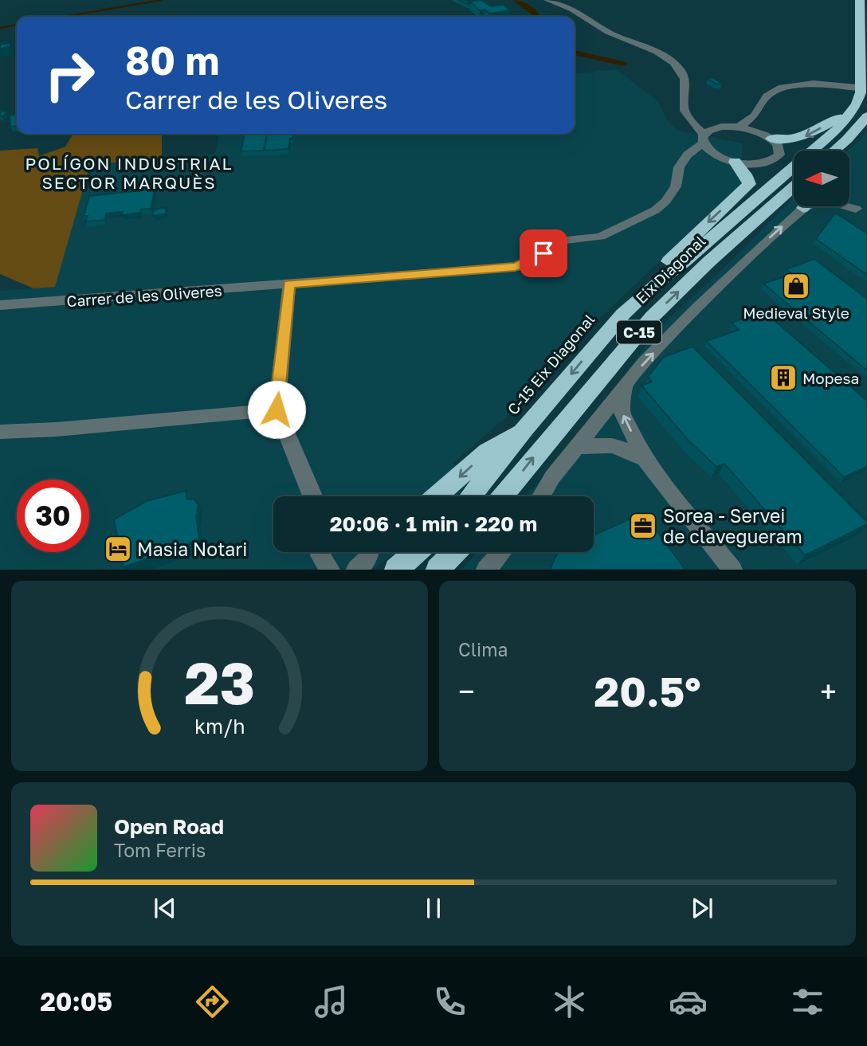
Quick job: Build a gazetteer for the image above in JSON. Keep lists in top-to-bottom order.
{
  "streets": {
    "highway": ["Eix Diagonal", "C-15", "C-15 Eix Diagonal"],
    "street": ["Carrer de les Oliveres"]
  },
  "crossings": [
    ["Eix Diagonal", "C-15"],
    ["Eix Diagonal", "C-15 Eix Diagonal"],
    ["C-15", "C-15 Eix Diagonal"]
  ],
  "one_way": ["C-15 Eix Diagonal"],
  "districts": ["POLÍGON INDUSTRIAL SECTOR MARQUÈS"],
  "places": {
    "shop": ["Medieval Style"],
    "building": ["Mopesa"],
    "office": ["Sorea - Servei de clavegueram"],
    "hotel": ["Masia Notari"]
  },
  "north": "left",
  "page": {
    "turn": ["80 m", "Carrer de les Oliveres"],
    "limit": "30",
    "trip": "20:06 · 1 min · 220 m",
    "tile": "Clima",
    "heat": ["−", "20.5°", "+"],
    "song": ["Open Road", "Tom Ferris"],
    "tabs": "20:05",
    "gauge": ["23", "km/h"]
  }
}
